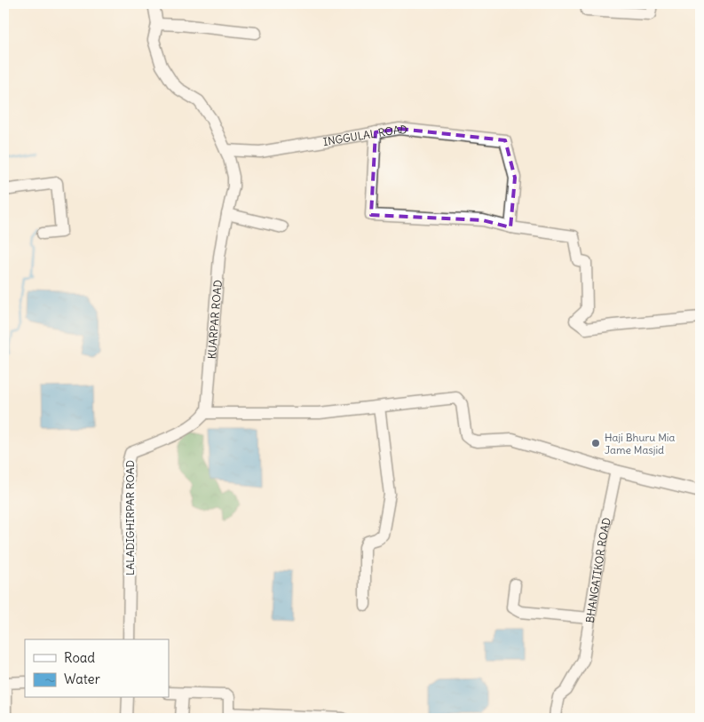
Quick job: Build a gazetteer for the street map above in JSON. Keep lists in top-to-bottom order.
{
  "streets": {
    "street": [
      "INGGULAL ROAD",
      "KUARPAR ROAD",
      "LALADIGHIRPAR ROAD",
      "BHANGATIKOR ROAD"
    ]
  },
  "crossings": [
    ["INGGULAL ROAD", "KUARPAR ROAD"],
    ["KUARPAR ROAD", "LALADIGHIRPAR ROAD"]
  ],
  "places": ["Haji Bhuru Mia Jame Masjid"],
  "legend": ["Road", "Water"]
}
